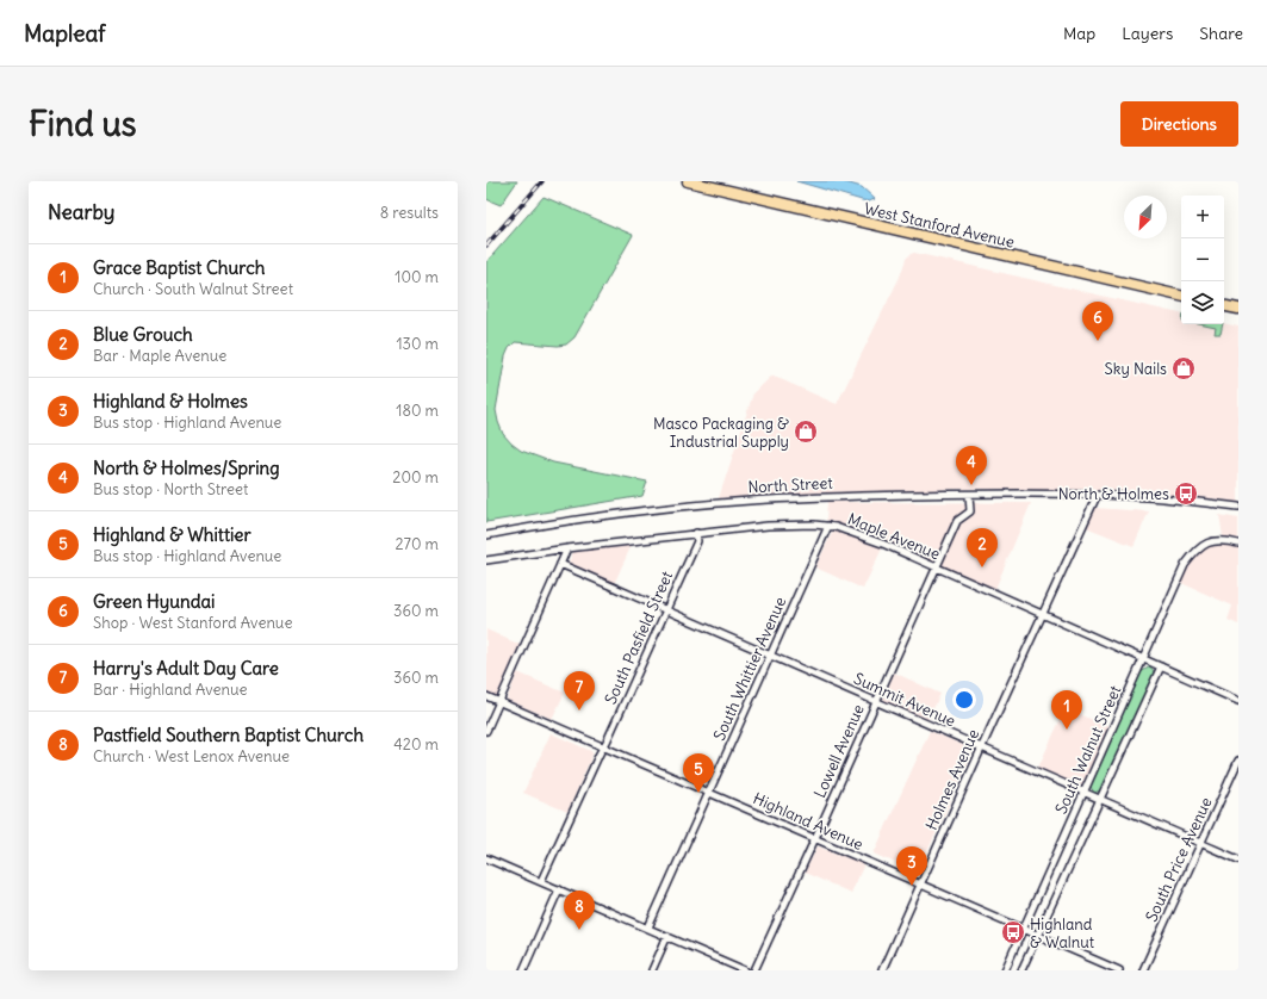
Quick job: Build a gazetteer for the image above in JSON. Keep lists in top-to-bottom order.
{
  "streets": {
    "main road": ["West Stanford Avenue"],
    "street": [
      "North Street",
      "Maple Avenue",
      "South Pasfield Street",
      "South Whittier Avenue",
      "Summit Avenue",
      "South Walnut Street",
      "Lowell Avenue",
      "Holmes Avenue",
      "Highland Avenue",
      "South Price Avenue"
    ]
  },
  "crossings": [
    ["North Street", "Lowell Avenue"],
    ["North Street", "Holmes Avenue"],
    ["Maple Avenue", "South Pasfield Street"],
    ["Maple Avenue", "South Whittier Avenue"],
    ["Maple Avenue", "South Walnut Street"],
    ["Maple Avenue", "Lowell Avenue"],
    ["Maple Avenue", "Holmes Avenue"],
    ["South Pasfield Street", "Summit Avenue"],
    ["South Pasfield Street", "Highland Avenue"],
    ["South Whittier Avenue", "Summit Avenue"],
    ["South Whittier Avenue", "Highland Avenue"],
    ["Summit Avenue", "South Walnut Street"],
    ["Summit Avenue", "Lowell Avenue"],
    ["Summit Avenue", "Holmes Avenue"],
    ["Summit Avenue", "South Price Avenue"],
    ["South Walnut Street", "Highland Avenue"],
    ["Lowell Avenue", "Highland Avenue"],
    ["Holmes Avenue", "Highland Avenue"]
  ],
  "places": {
    "shop": ["Sky Nails", "Masco Packaging & Industrial Supply"],
    "bus stop": ["North & Holmes", "Highland & Walnut"]
  },
  "north": "bottom left",
  "page": {
    "header": "Mapleaf",
    "nav": ["Map", "Layers", "Share"],
    "buttons": "Directions",
    "title": "Find us",
    "heading": ["Nearby", "8 results"],
    "map_buttons": ["+", "−"],
    "list": [
      {
        "mark": "1",
        "name": "Grace Baptist Church",
        "note": "Church · South Walnut Street",
        "value": "100 m"
      },
      {
        "mark": "2",
        "name": "Blue Grouch",
        "note": "Bar · Maple Avenue",
        "value": "130 m"
      },
      {
        "mark": "3",
        "name": "Highland & Holmes",
        "note": "Bus stop · Highland Avenue",
        "value": "180 m"
      },
      {
        "mark": "4",
        "name": "North & Holmes/Spring",
        "note": "Bus stop · North Street",
        "value": "200 m"
      },
      {
        "mark": "5",
        "name": "Highland & Whittier",
        "note": "Bus stop · Highland Avenue",
        "value": "270 m"
      },
      {
        "mark": "6",
        "name": "Green Hyundai",
        "note": "Shop · West Stanford Avenue",
        "value": "360 m"
      },
      {
        "mark": "7",
        "name": "Harry's Adult Day Care",
        "note": "Bar · Highland Avenue",
        "value": "360 m"
      },
      {
        "mark": "8",
        "name": "Pastfield Southern Baptist Church",
        "note": "Church · West Lenox Avenue",
        "value": "420 m"
      }
    ],
    "pins": [
      "6",
      "4",
      "2",
      "7",
      "1",
      "5",
      "3",
      "8"
    ]
  }
}
